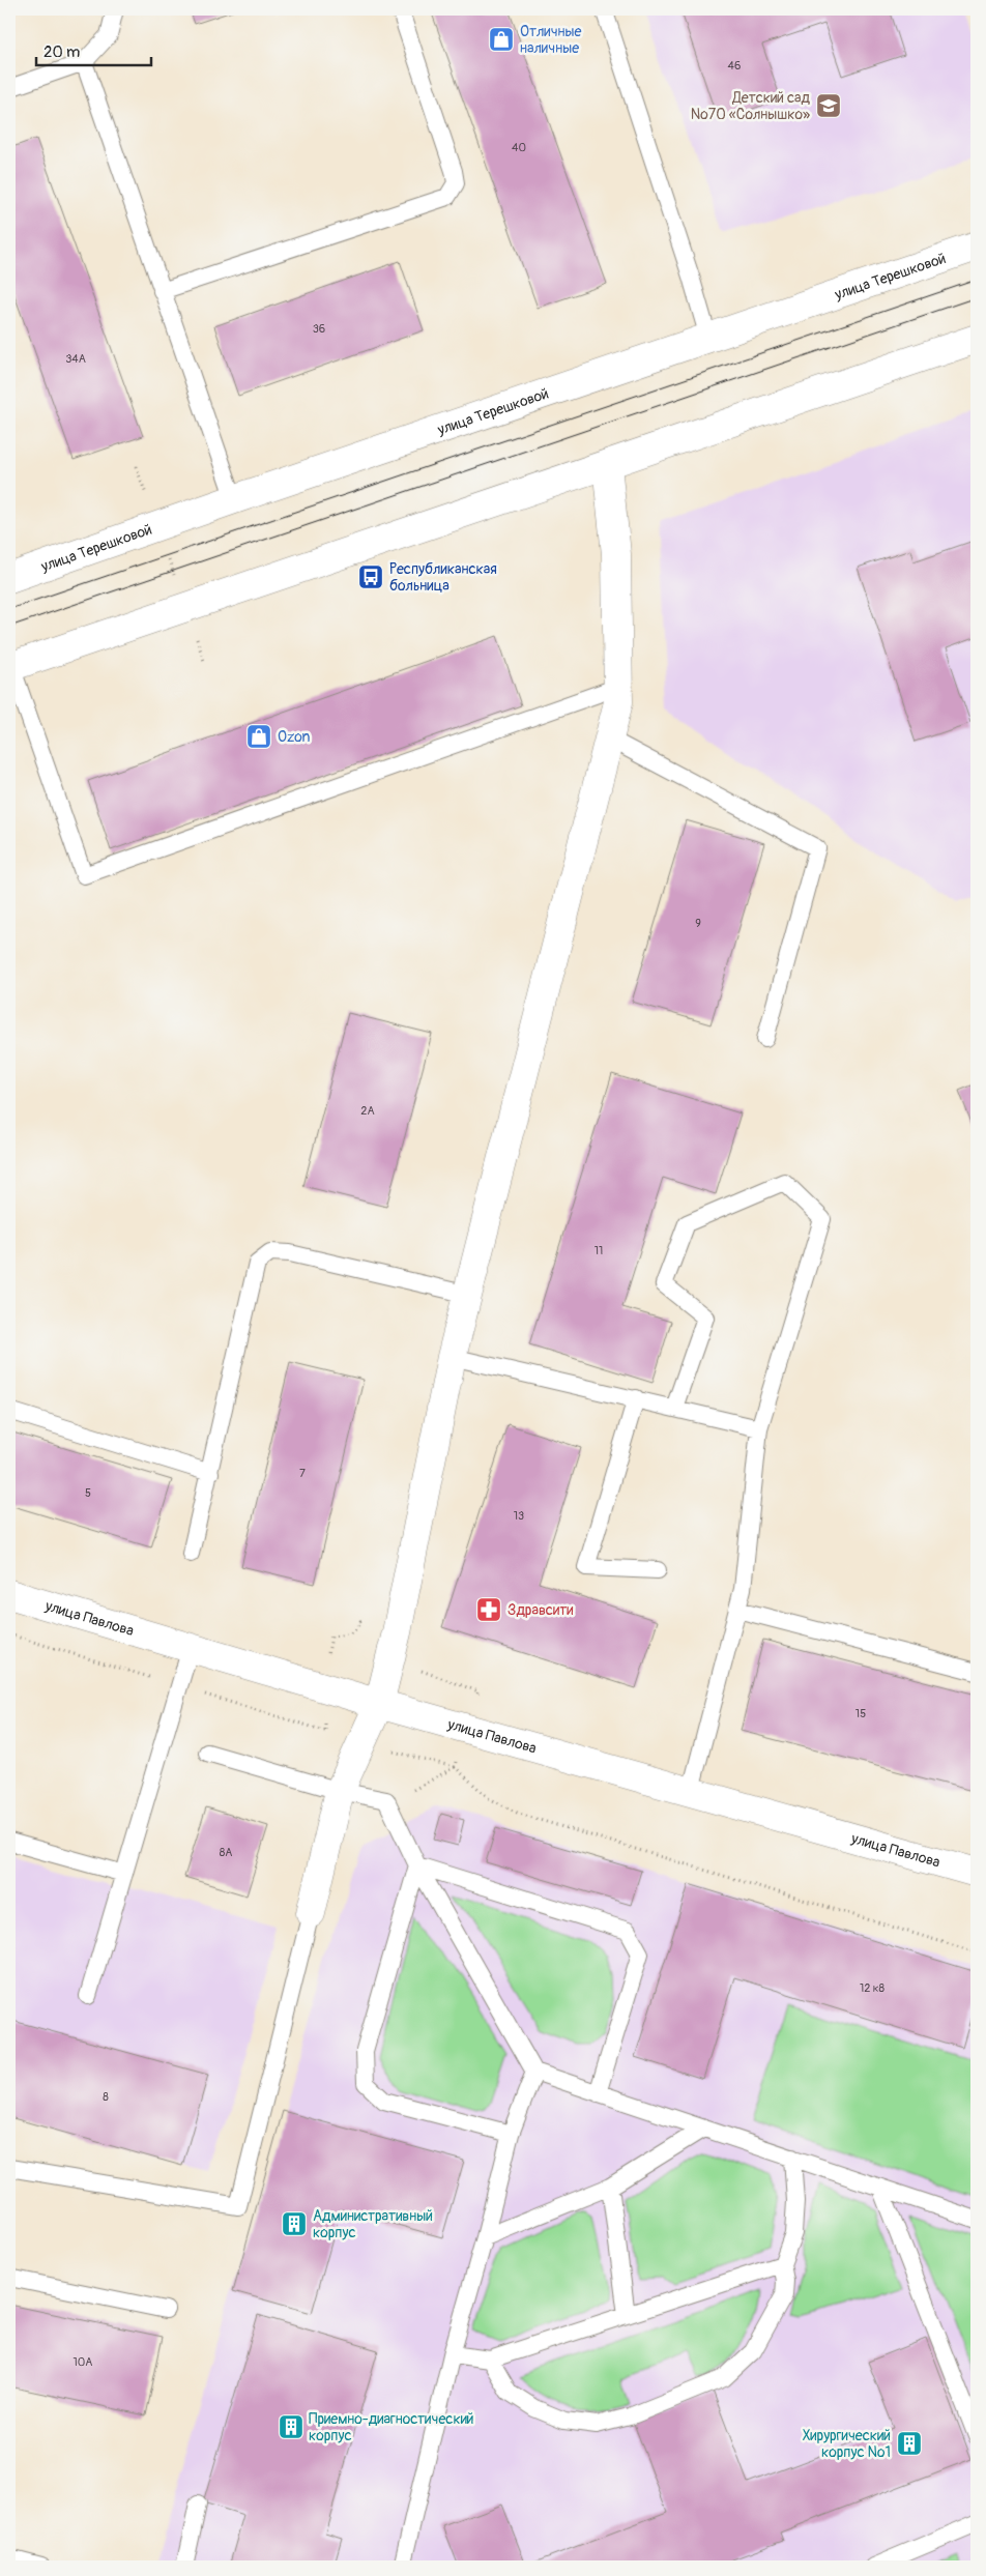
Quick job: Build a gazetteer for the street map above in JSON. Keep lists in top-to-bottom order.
{
  "streets": {
    "street": ["улица Терешковой", "улица Павлова"]
  },
  "places": {
    "shop": ["Отличные наличные", "Ozon"],
    "school or university": ["Детский сад №70 «Солнышко»"],
    "bus stop": ["Республиканская больница"],
    "pharmacy": ["Здравсити"],
    "building": ["Административный корпус", "Приемно-диагностический корпус", "Хирургический корпус №1"]
  },
  "house_numbers": [
    "46",
    "40",
    "36",
    "34А",
    "9",
    "2А",
    "11",
    "7",
    "5",
    "13",
    "15",
    "8А",
    "12 к8",
    "8",
    "10А"
  ],
  "scale_bar": "20 m"
}
